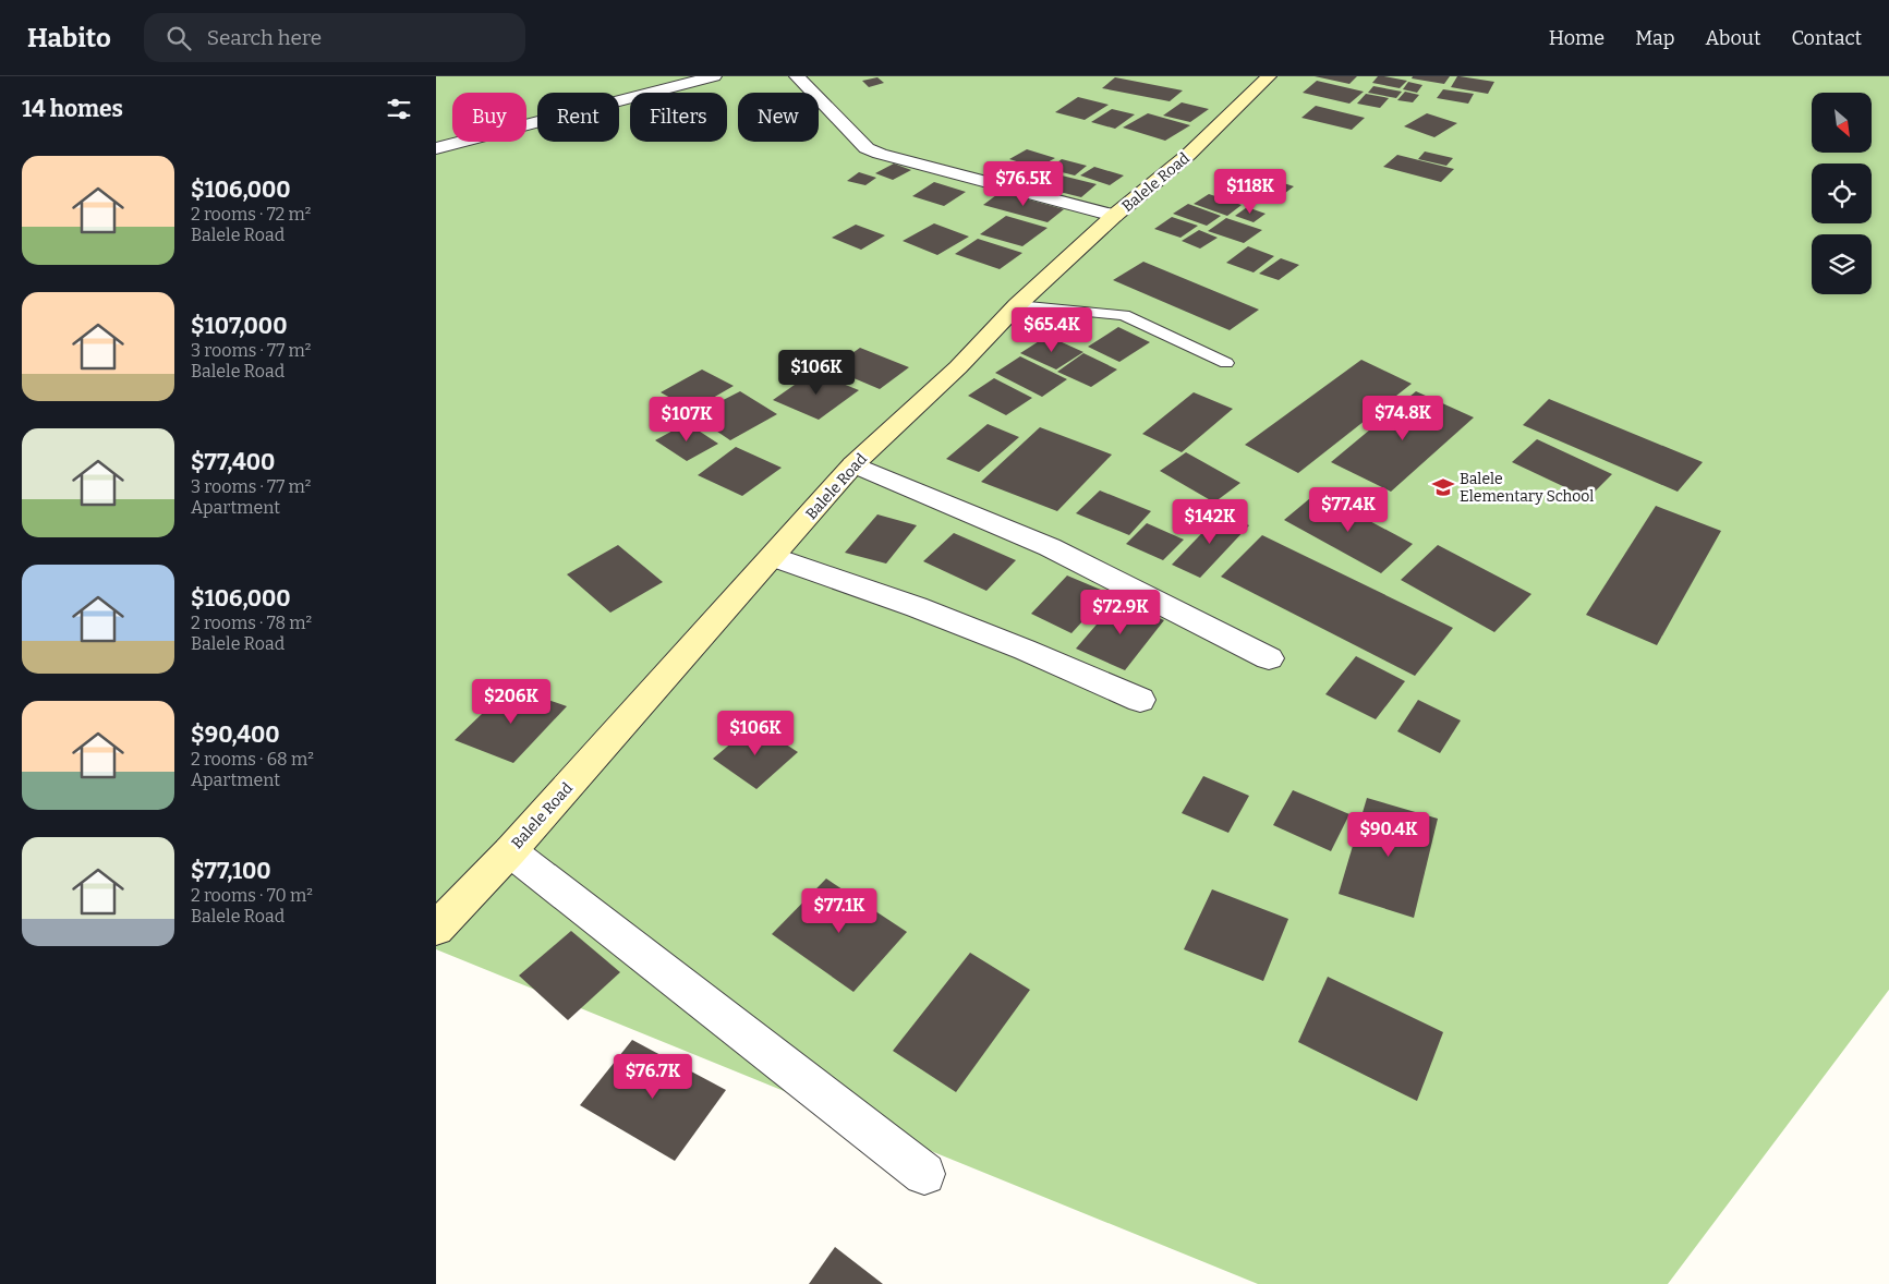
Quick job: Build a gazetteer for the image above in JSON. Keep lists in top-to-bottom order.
{
  "streets": {
    "street": ["Balele Road"]
  },
  "places": {
    "school or university": ["Balele Elementary School"]
  },
  "north": "bottom right",
  "page": {
    "header": "Habito",
    "search": "Search here",
    "nav": [
      "Home",
      "Map",
      "About",
      "Contact"
    ],
    "heading": "14 homes",
    "chip": [
      "Buy",
      "Rent",
      "Filters",
      "New"
    ],
    "list": [
      {
        "name": "$106,000",
        "note": "2 rooms · 72 m² · Balele Road"
      },
      {
        "name": "$107,000",
        "note": "3 rooms · 77 m² · Balele Road"
      },
      {
        "name": "$77,400",
        "note": "3 rooms · 77 m² · Apartment"
      },
      {
        "name": "$106,000",
        "note": "2 rooms · 78 m² · Balele Road"
      },
      {
        "name": "$90,400",
        "note": "2 rooms · 68 m² · Apartment"
      },
      {
        "name": "$77,100",
        "note": "2 rooms · 70 m² · Balele Road"
      }
    ],
    "price": [
      "$76.5K",
      "$118K",
      "$65.4K",
      "$106K",
      "$74.8K",
      "$107K",
      "$77.4K",
      "$142K",
      "$72.9K",
      "$206K",
      "$106K",
      "$90.4K",
      "$77.1K",
      "$76.7K"
    ]
  }
}
